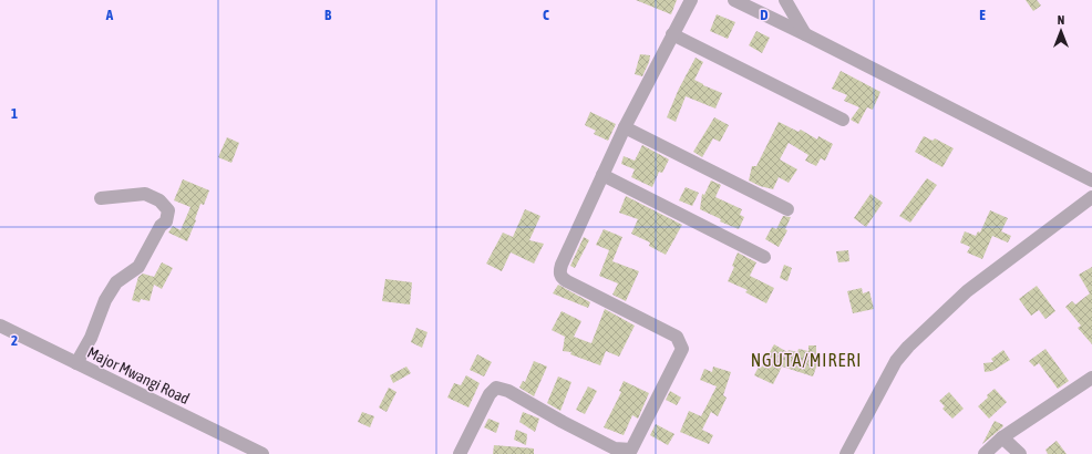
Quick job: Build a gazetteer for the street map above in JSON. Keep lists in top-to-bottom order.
{
  "streets": {
    "street": ["Major Mwangi Road"]
  },
  "districts": ["NGUTA/MIRERI"],
  "north": "top",
  "grid": {
    "columns": [
      "A",
      "B",
      "C",
      "D",
      "E"
    ],
    "rows": ["1", "2"]
  }
}
